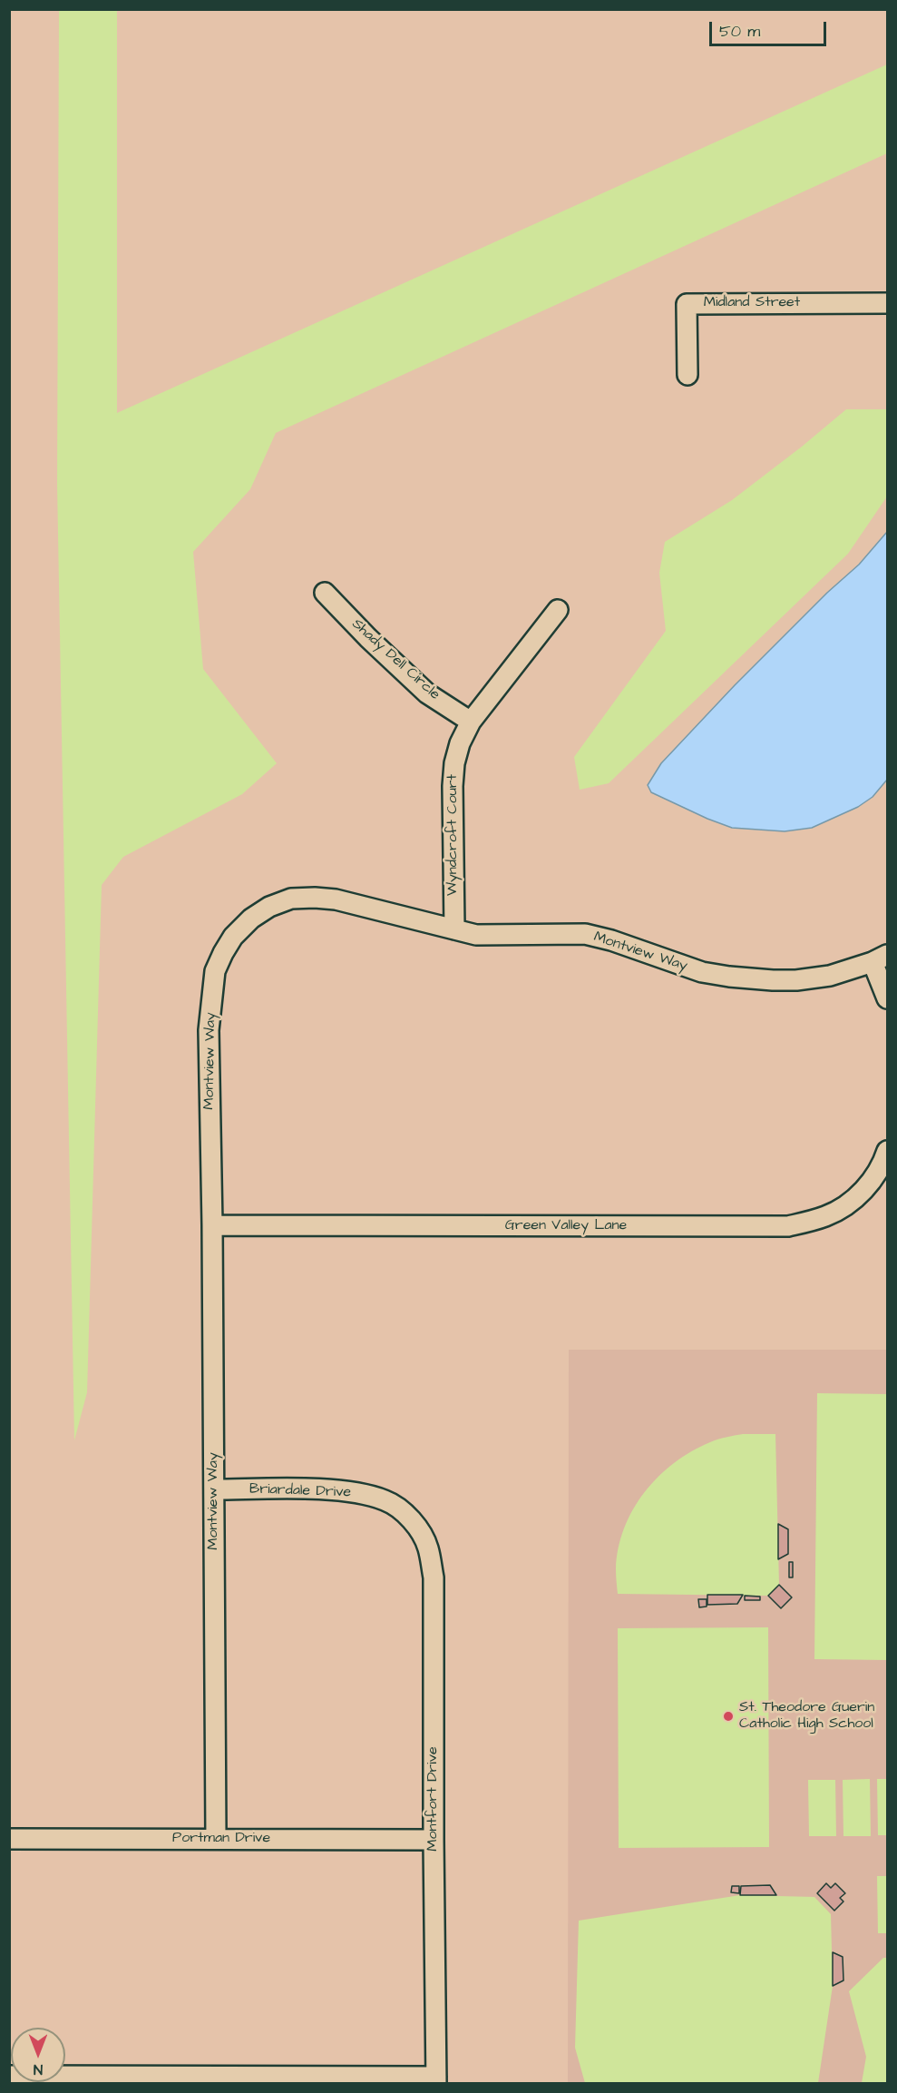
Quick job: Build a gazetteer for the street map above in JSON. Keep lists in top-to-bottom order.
{
  "streets": {
    "street": [
      "Midland Street",
      "Shady Dell Circle",
      "Wyndcroft Court",
      "Montview Way",
      "Green Valley Lane",
      "Briardale Drive",
      "Montfort Drive",
      "Portman Drive"
    ]
  },
  "crossings": [
    ["Shady Dell Circle", "Wyndcroft Court"],
    ["Wyndcroft Court", "Montview Way"],
    ["Montview Way", "Green Valley Lane"],
    ["Montview Way", "Briardale Drive"],
    ["Montview Way", "Portman Drive"],
    ["Briardale Drive", "Montfort Drive"],
    ["Montfort Drive", "Portman Drive"]
  ],
  "places": ["St. Theodore Guerin Catholic High School"],
  "scale_bar": "50 m",
  "north": "bottom"
}
